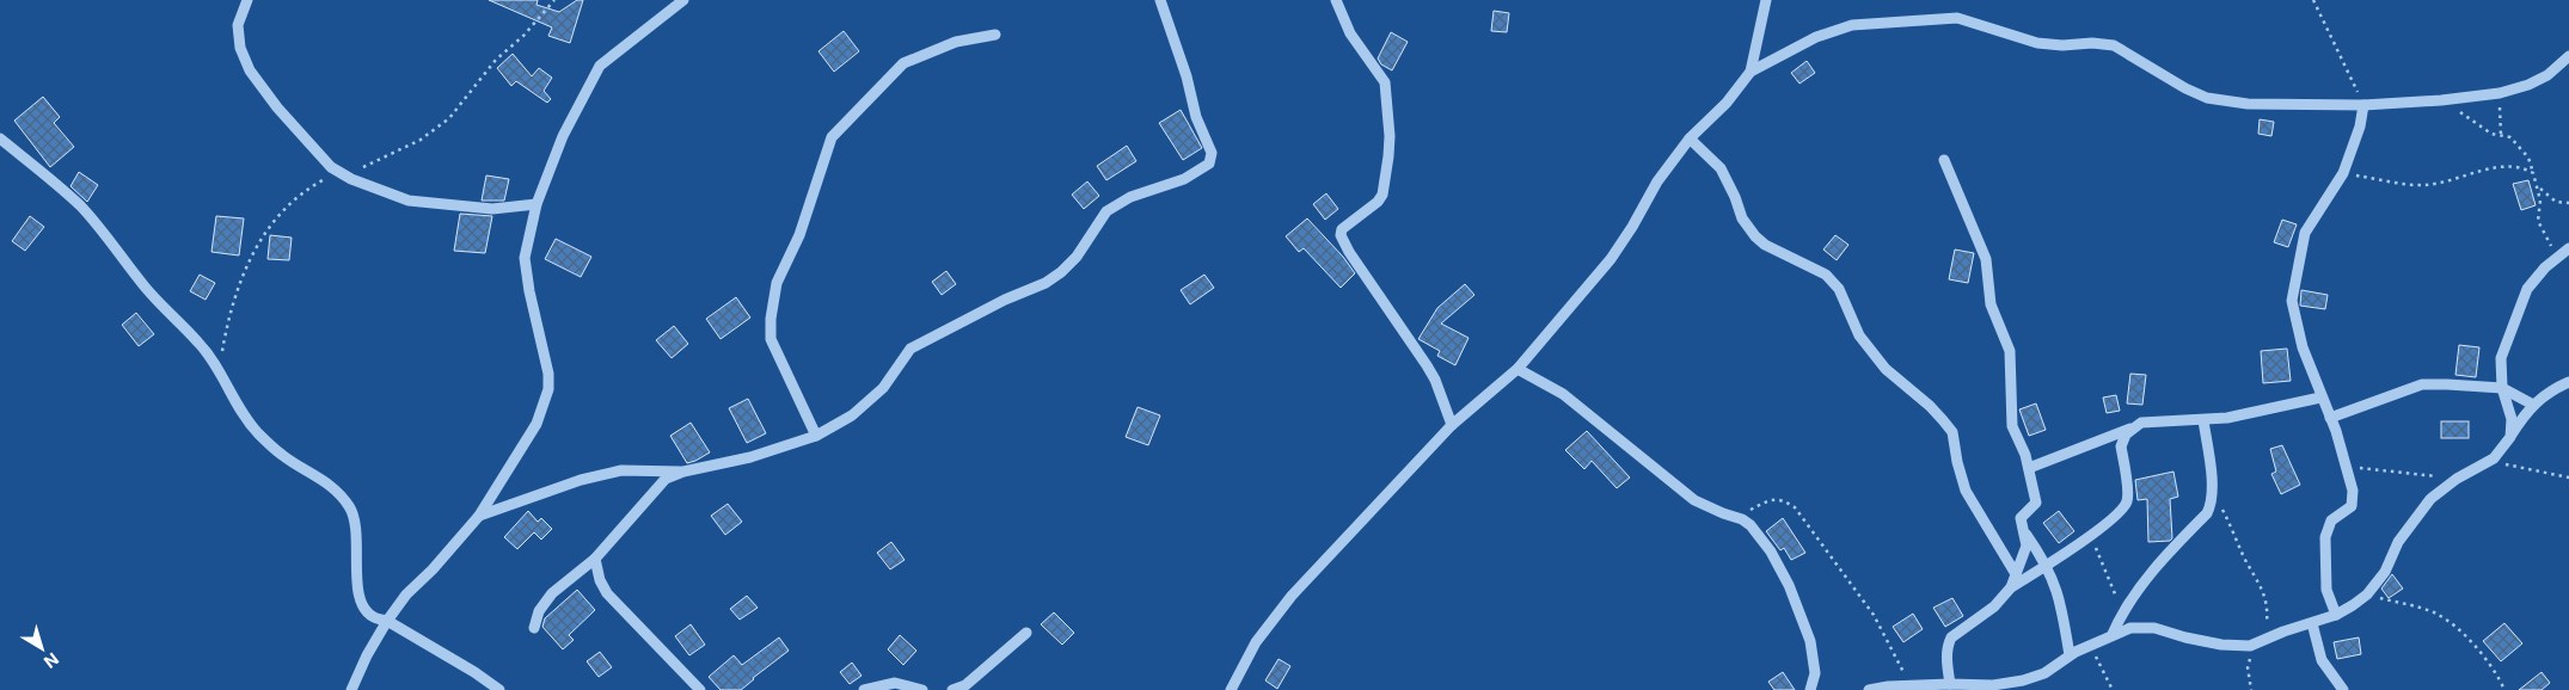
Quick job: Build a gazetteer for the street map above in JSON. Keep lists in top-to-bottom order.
{
  "north": "bottom right"
}
